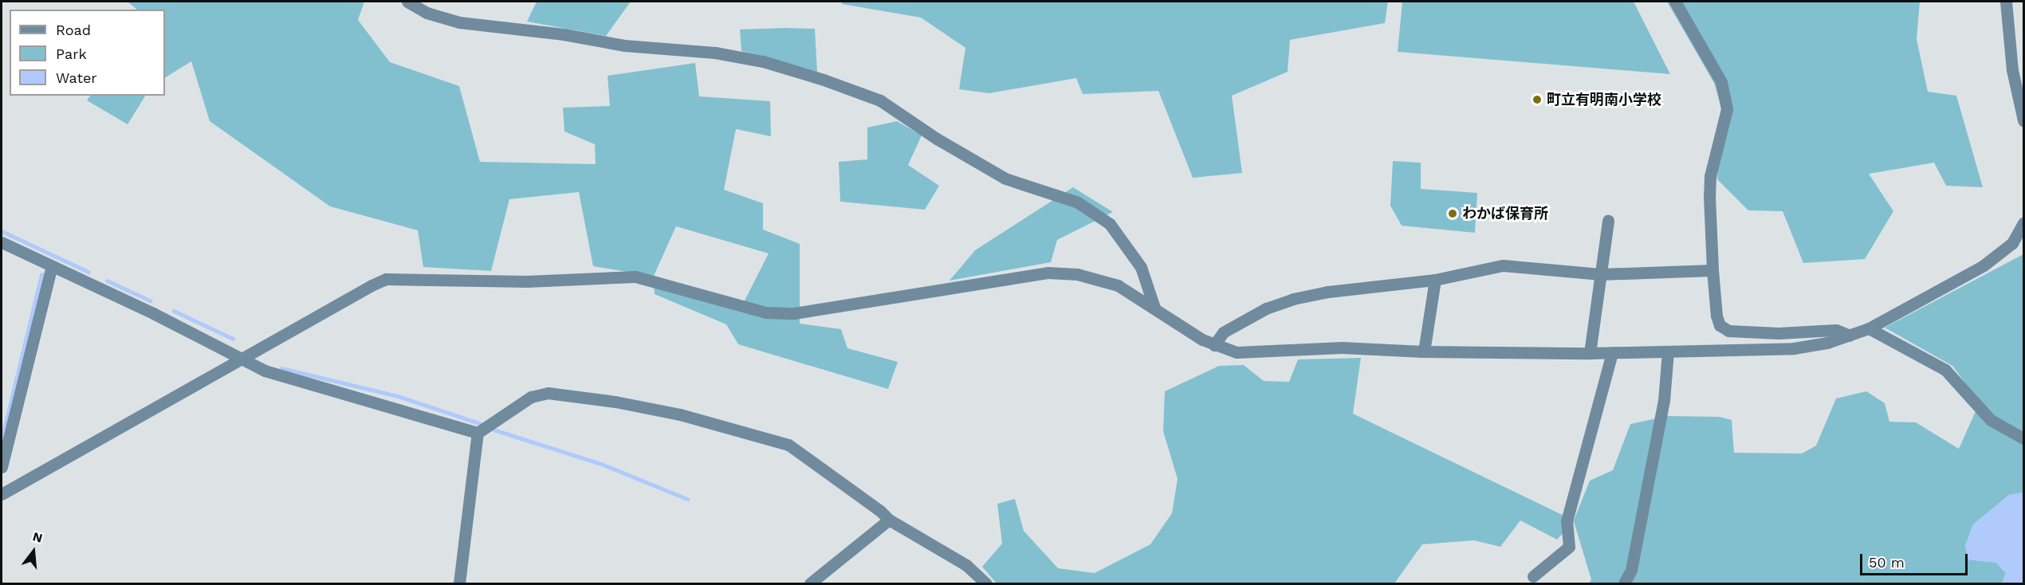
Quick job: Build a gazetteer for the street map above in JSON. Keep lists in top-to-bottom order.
{
  "places": ["町立有明南小学校", "わかば保育所"],
  "legend": ["Road", "Park", "Water"],
  "scale_bar": "50 m",
  "north": "top"
}
